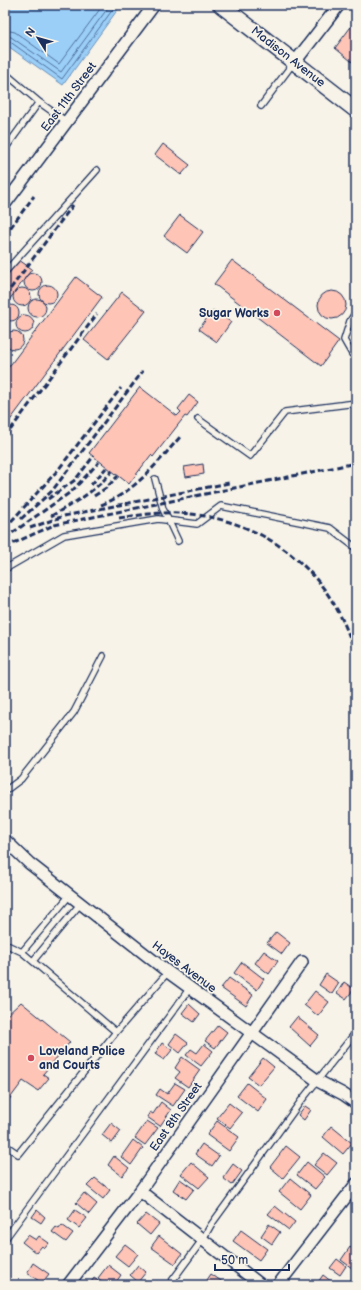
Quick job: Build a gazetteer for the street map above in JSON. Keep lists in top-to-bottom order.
{
  "streets": {
    "main road": ["Madison Avenue"],
    "street": ["East 11th Street", "Hayes Avenue", "East 8th Street"]
  },
  "crossings": [
    ["Hayes Avenue", "East 8th Street"]
  ],
  "places": ["Sugar Works", "Loveland Police and Courts"],
  "scale_bar": "50 m",
  "north": "top left"
}
